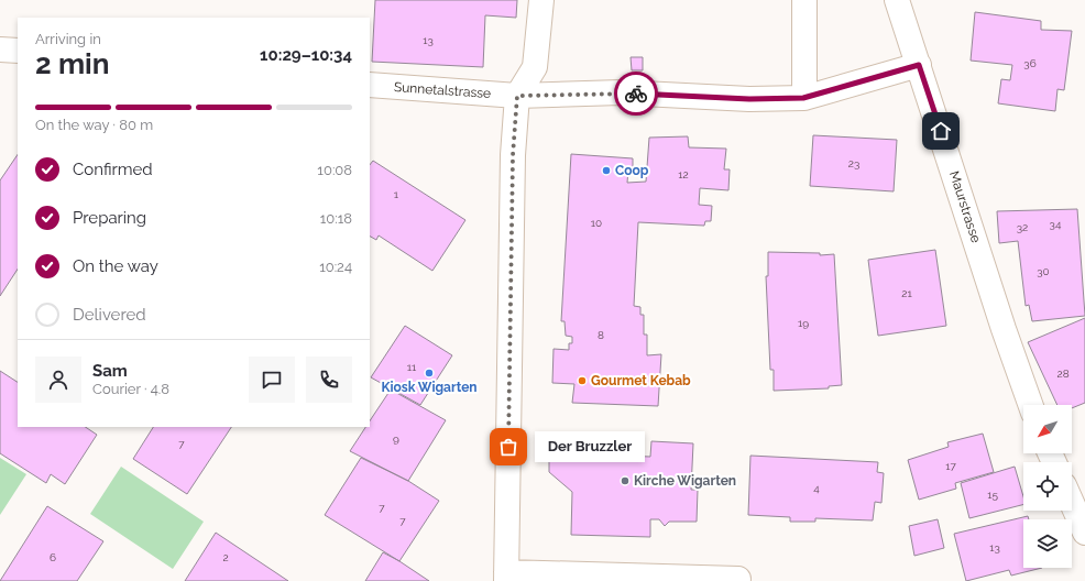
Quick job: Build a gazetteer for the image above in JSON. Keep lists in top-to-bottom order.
{
  "streets": {
    "street": ["Sunnetalstrasse", "Maurstrasse"]
  },
  "crossings": [
    ["Sunnetalstrasse", "Maurstrasse"]
  ],
  "places": [
    "Coop",
    "Kiosk Wigarten",
    "Gourmet Kebab",
    "Der Bruzzler",
    "Kirche Wigarten"
  ],
  "house_numbers": [
    "13",
    "36",
    "23",
    "12",
    "1",
    "10",
    "34",
    "32",
    "30",
    "21",
    "19",
    "8",
    "11",
    "28",
    "9",
    "7",
    "17",
    "4",
    "15",
    "7",
    "7",
    "13",
    "6",
    "2"
  ],
  "north": "bottom left",
  "page": {
    "heading": ["2 min", "Arriving in", "10:29–10:34"],
    "panel": ["Sam", "Courier · 4.8"],
    "bar": "On the way · 80 m",
    "list": [
      ["Confirmed", "10:08"],
      ["Preparing", "10:18"],
      ["On the way", "10:24"],
      "Delivered"
    ],
    "bubble": "Der Bruzzler"
  }
}
